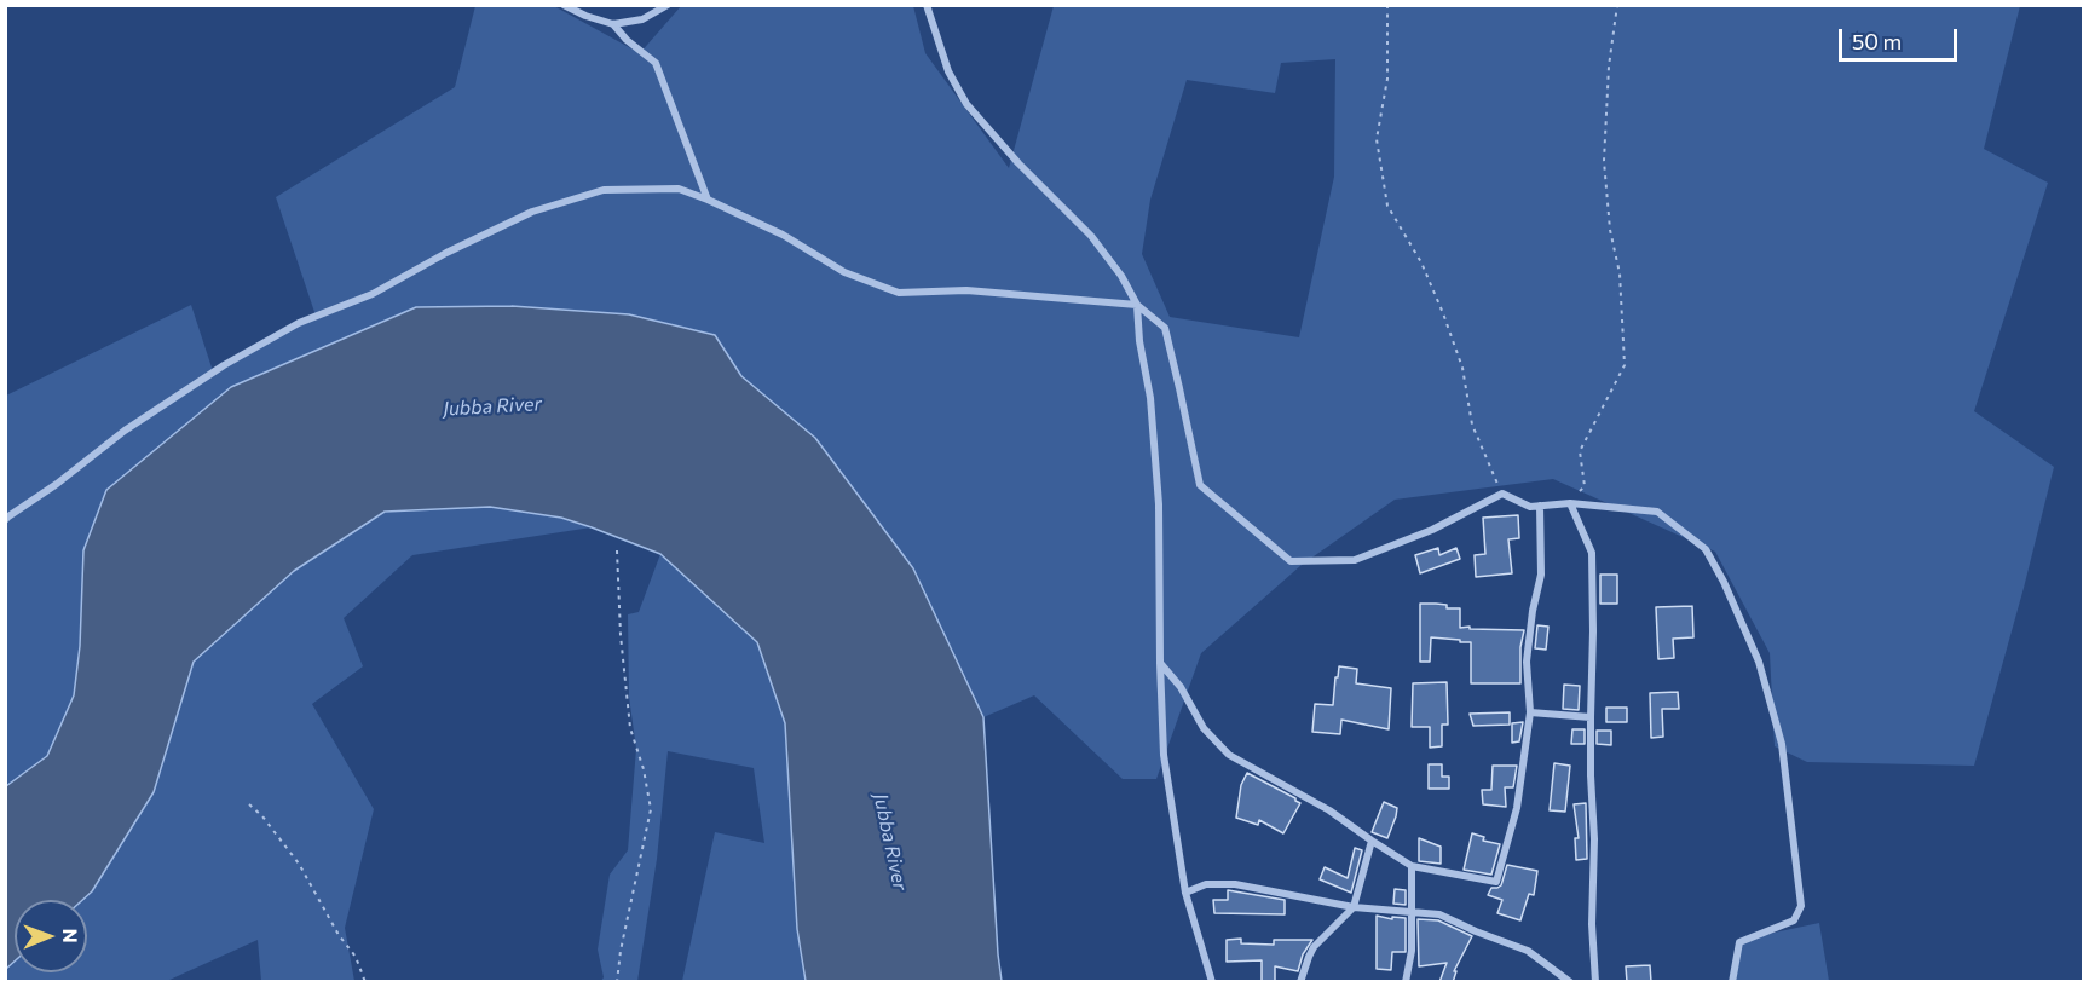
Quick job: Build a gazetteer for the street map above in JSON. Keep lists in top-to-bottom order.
{
  "water": ["Jubba River"],
  "scale_bar": "50 m",
  "north": "right"
}
